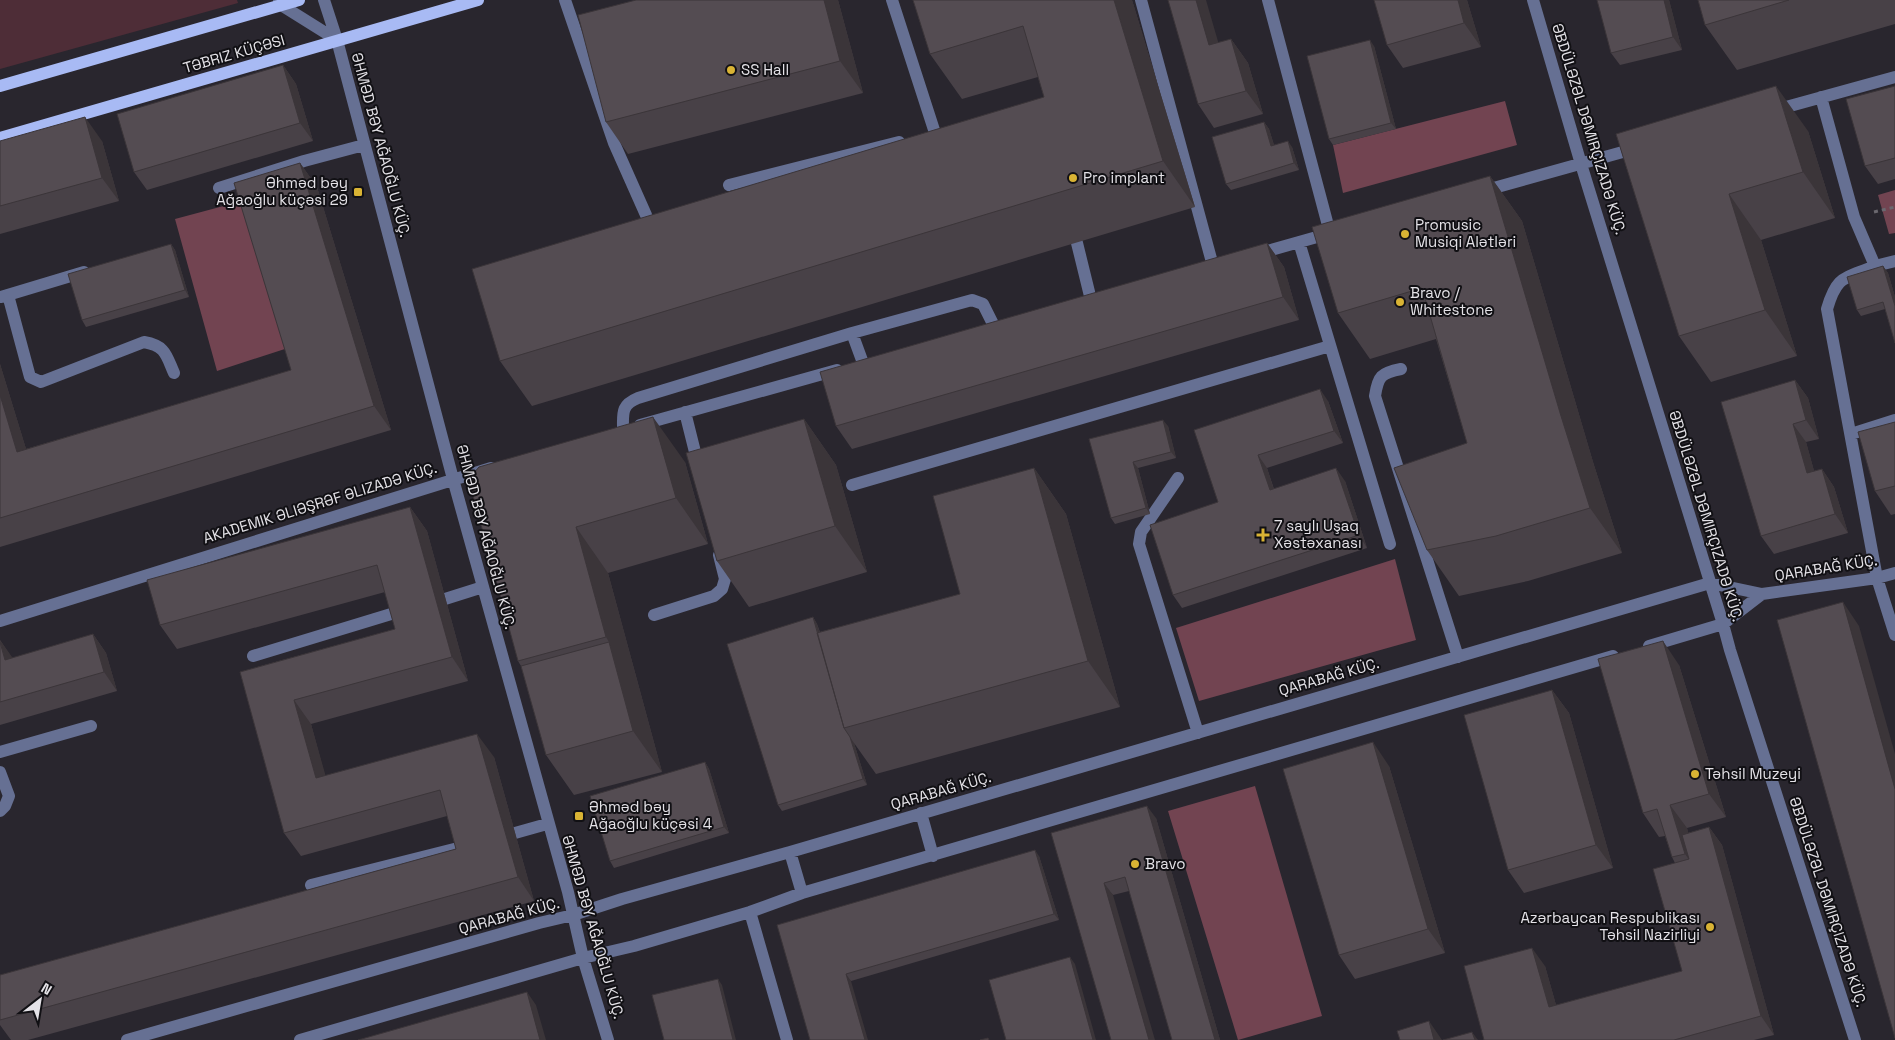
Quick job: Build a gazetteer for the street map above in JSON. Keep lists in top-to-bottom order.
{
  "streets": {
    "main road": ["TƏBRIZ KÜÇƏSI"],
    "street": [
      "ƏBDÜLƏZƏL DƏMIRÇIZADƏ KÜÇ.",
      "ƏHMƏD BƏY AĞAOĞLU KÜÇ.",
      "AKADEMIK ƏLIƏŞRƏF ƏLIZADƏ KÜÇ.",
      "QARABAĞ KÜÇ."
    ]
  },
  "crossings": [
    ["TƏBRIZ KÜÇƏSI", "ƏHMƏD BƏY AĞAOĞLU KÜÇ."],
    ["ƏBDÜLƏZƏL DƏMIRÇIZADƏ KÜÇ.", "QARABAĞ KÜÇ."],
    ["ƏHMƏD BƏY AĞAOĞLU KÜÇ.", "AKADEMIK ƏLIƏŞRƏF ƏLIZADƏ KÜÇ."],
    ["ƏHMƏD BƏY AĞAOĞLU KÜÇ.", "QARABAĞ KÜÇ."]
  ],
  "places": {
    "other": [
      "SS Hall",
      "Pro implant",
      "Promusic Musiqi Alətləri",
      "Bravo / Whitestone",
      "Təhsil Muzeyi",
      "Bravo",
      "Azərbaycan Respublikası Təhsil Nazirliyi"
    ],
    "transit": ["Əhməd bəy Ağaoğlu küçəsi 29", "Əhməd bəy Ağaoğlu küçəsi 4"],
    "health": ["7 saylı Uşaq Xəstəxanası"]
  },
  "north": "top right"
}
